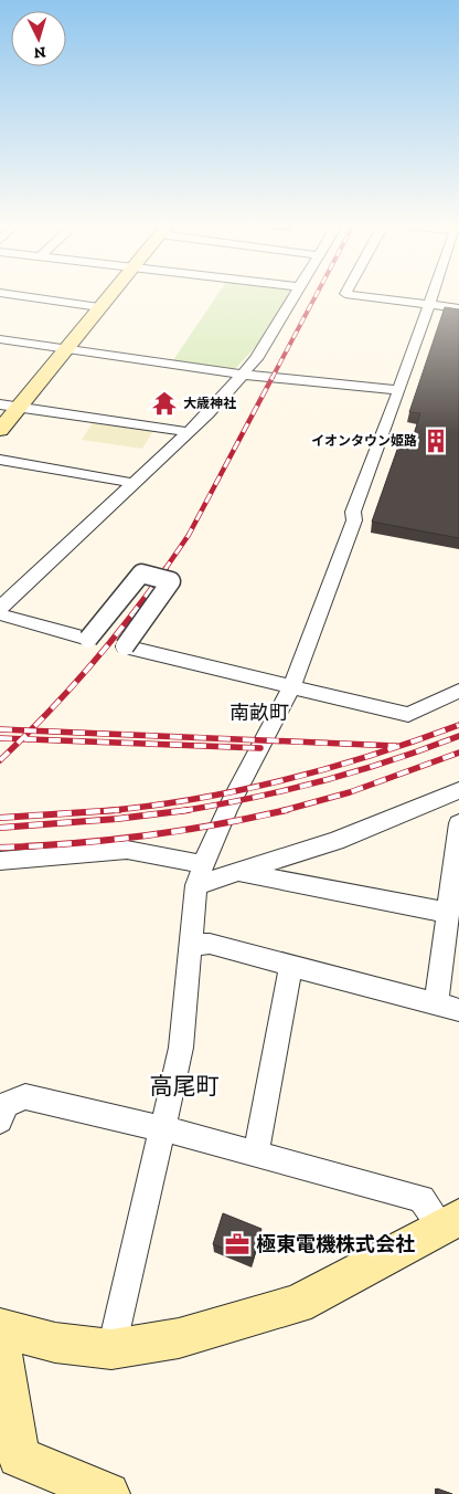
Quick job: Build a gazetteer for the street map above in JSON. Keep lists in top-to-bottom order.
{
  "districts": ["南畝町", "高尾町"],
  "places": {
    "temple": ["大歳神社"],
    "building": ["イオンタウン姫路"],
    "office": ["極東電機株式会社"]
  },
  "north": "bottom"
}
